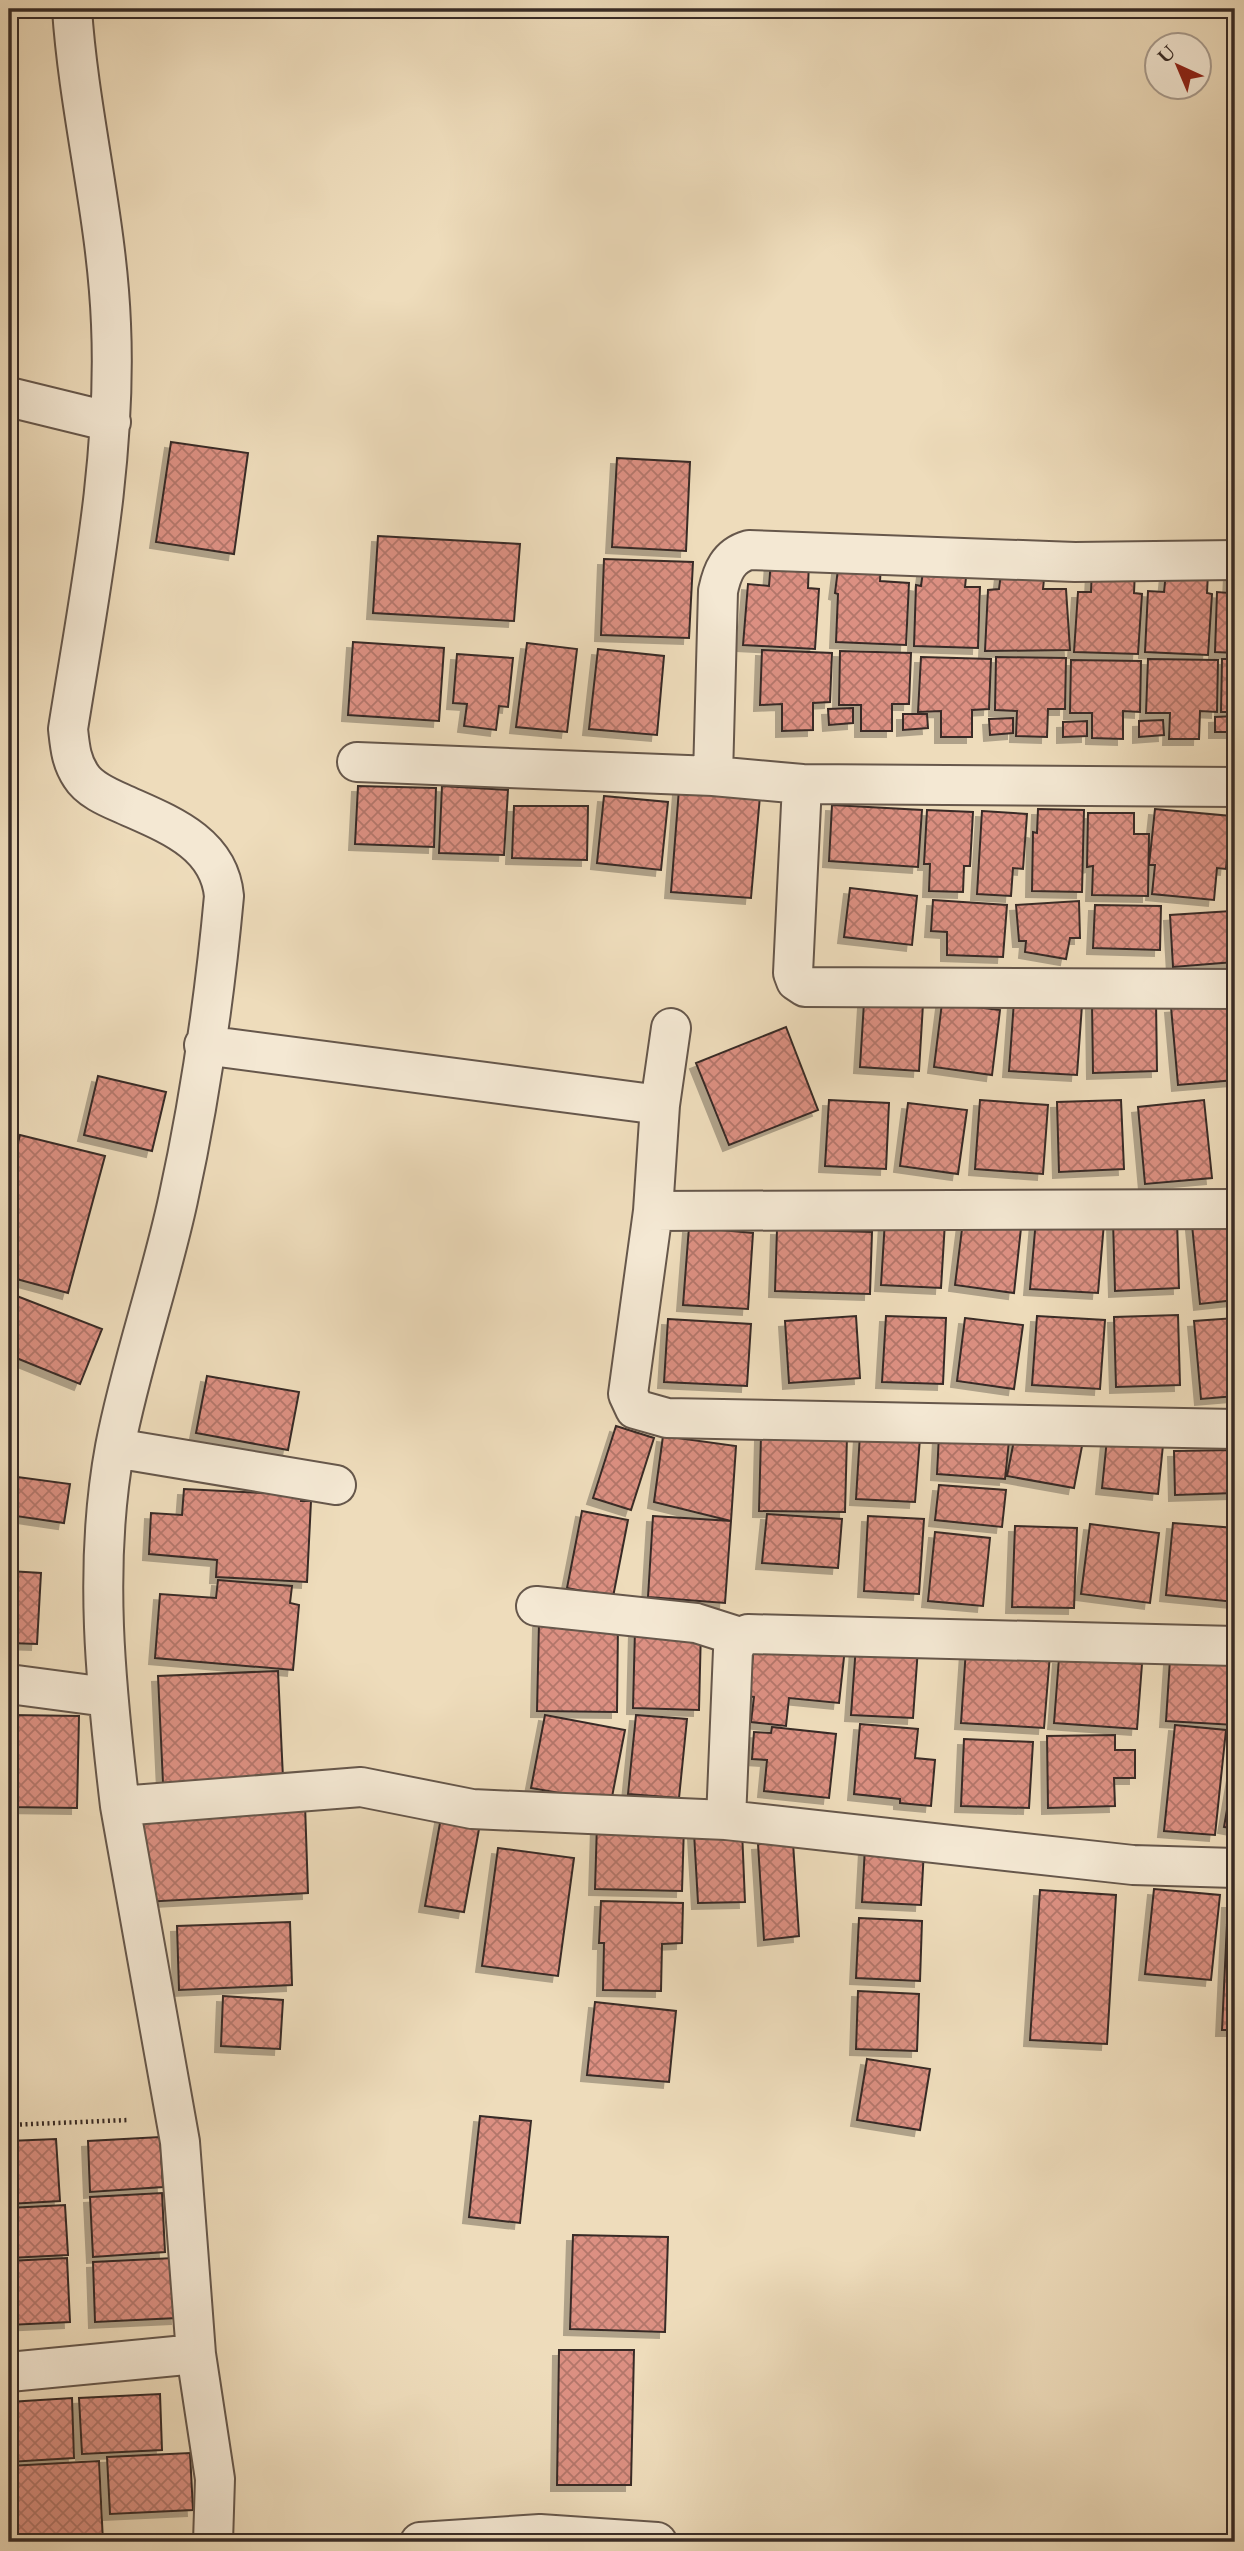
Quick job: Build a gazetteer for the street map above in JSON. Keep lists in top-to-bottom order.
{
  "north": "top left"
}
